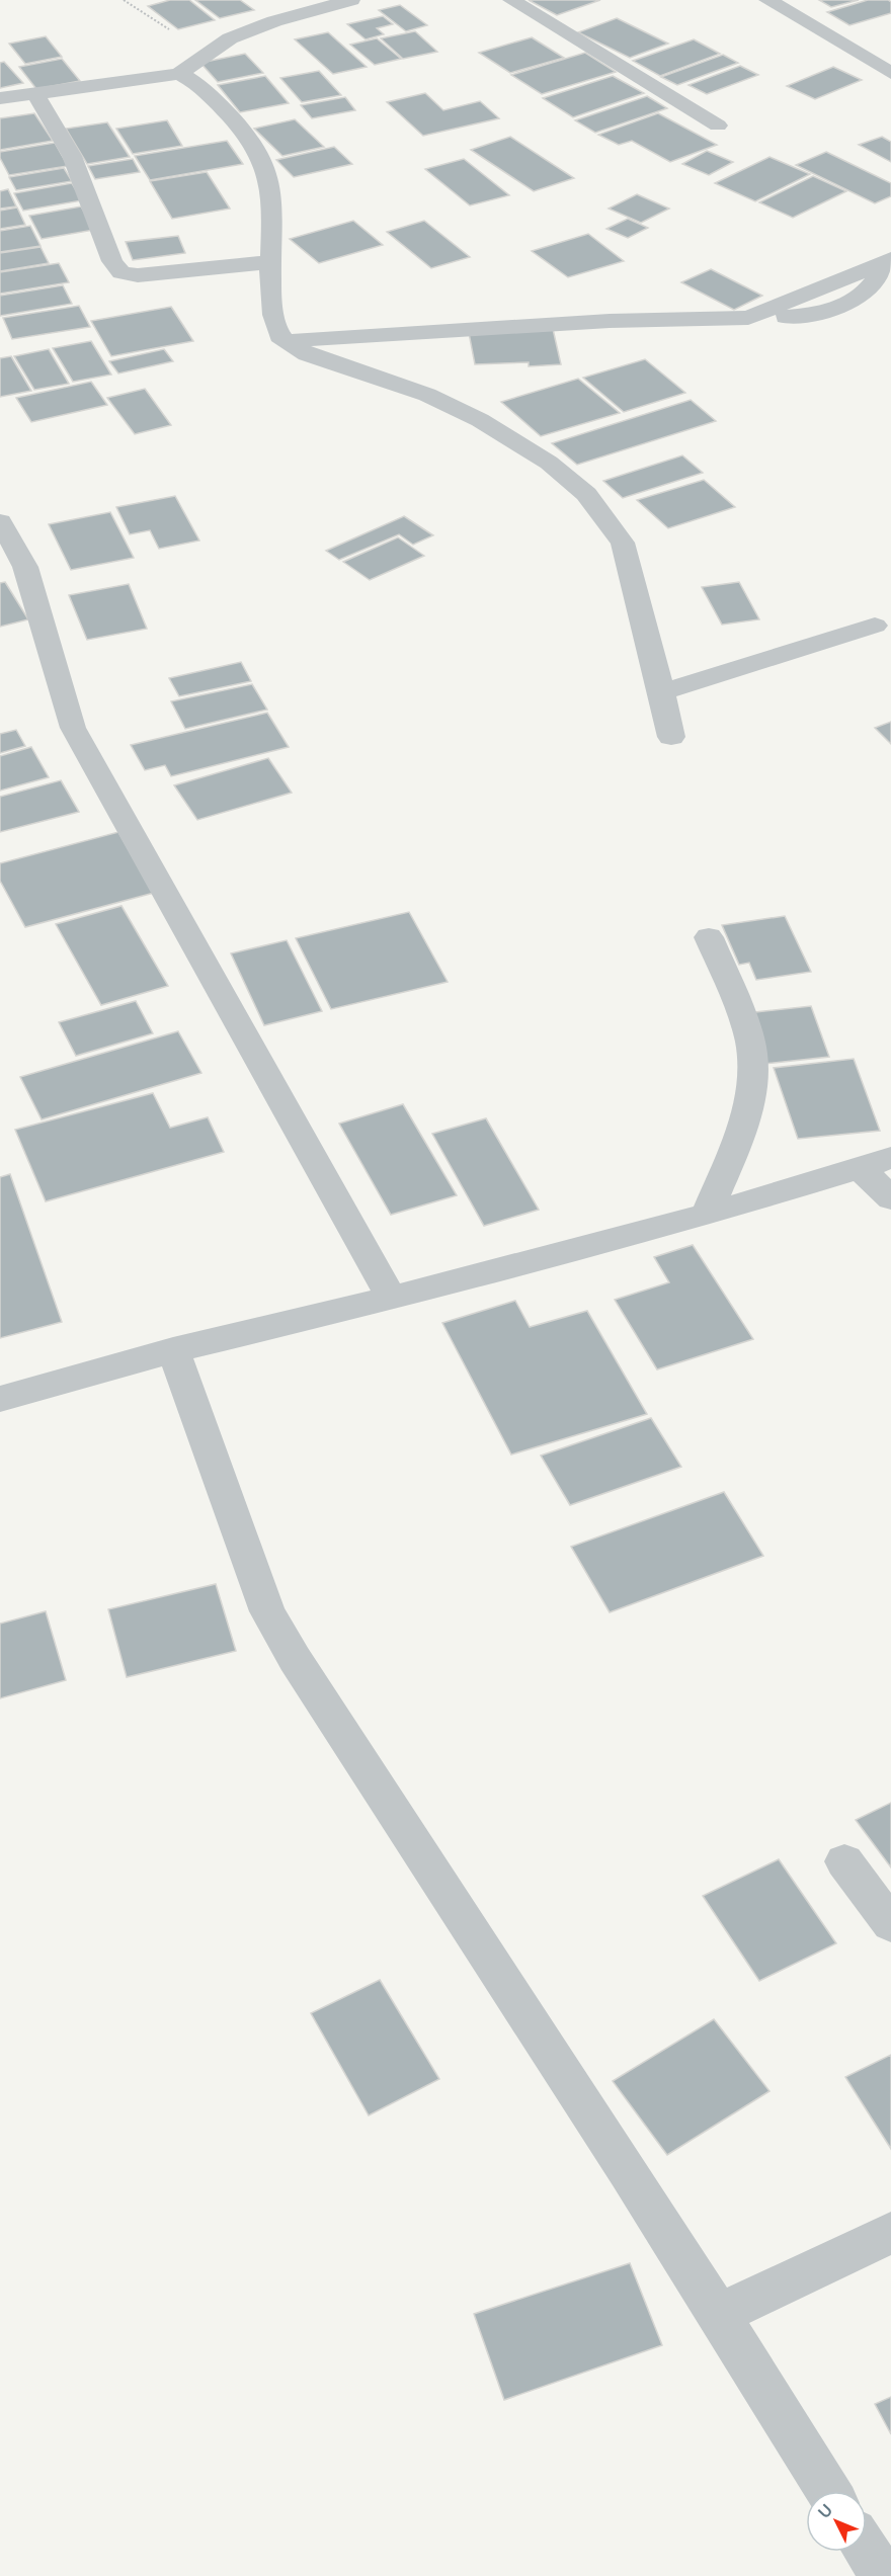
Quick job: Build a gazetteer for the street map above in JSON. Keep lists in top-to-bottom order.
{
  "north": "top left"
}
